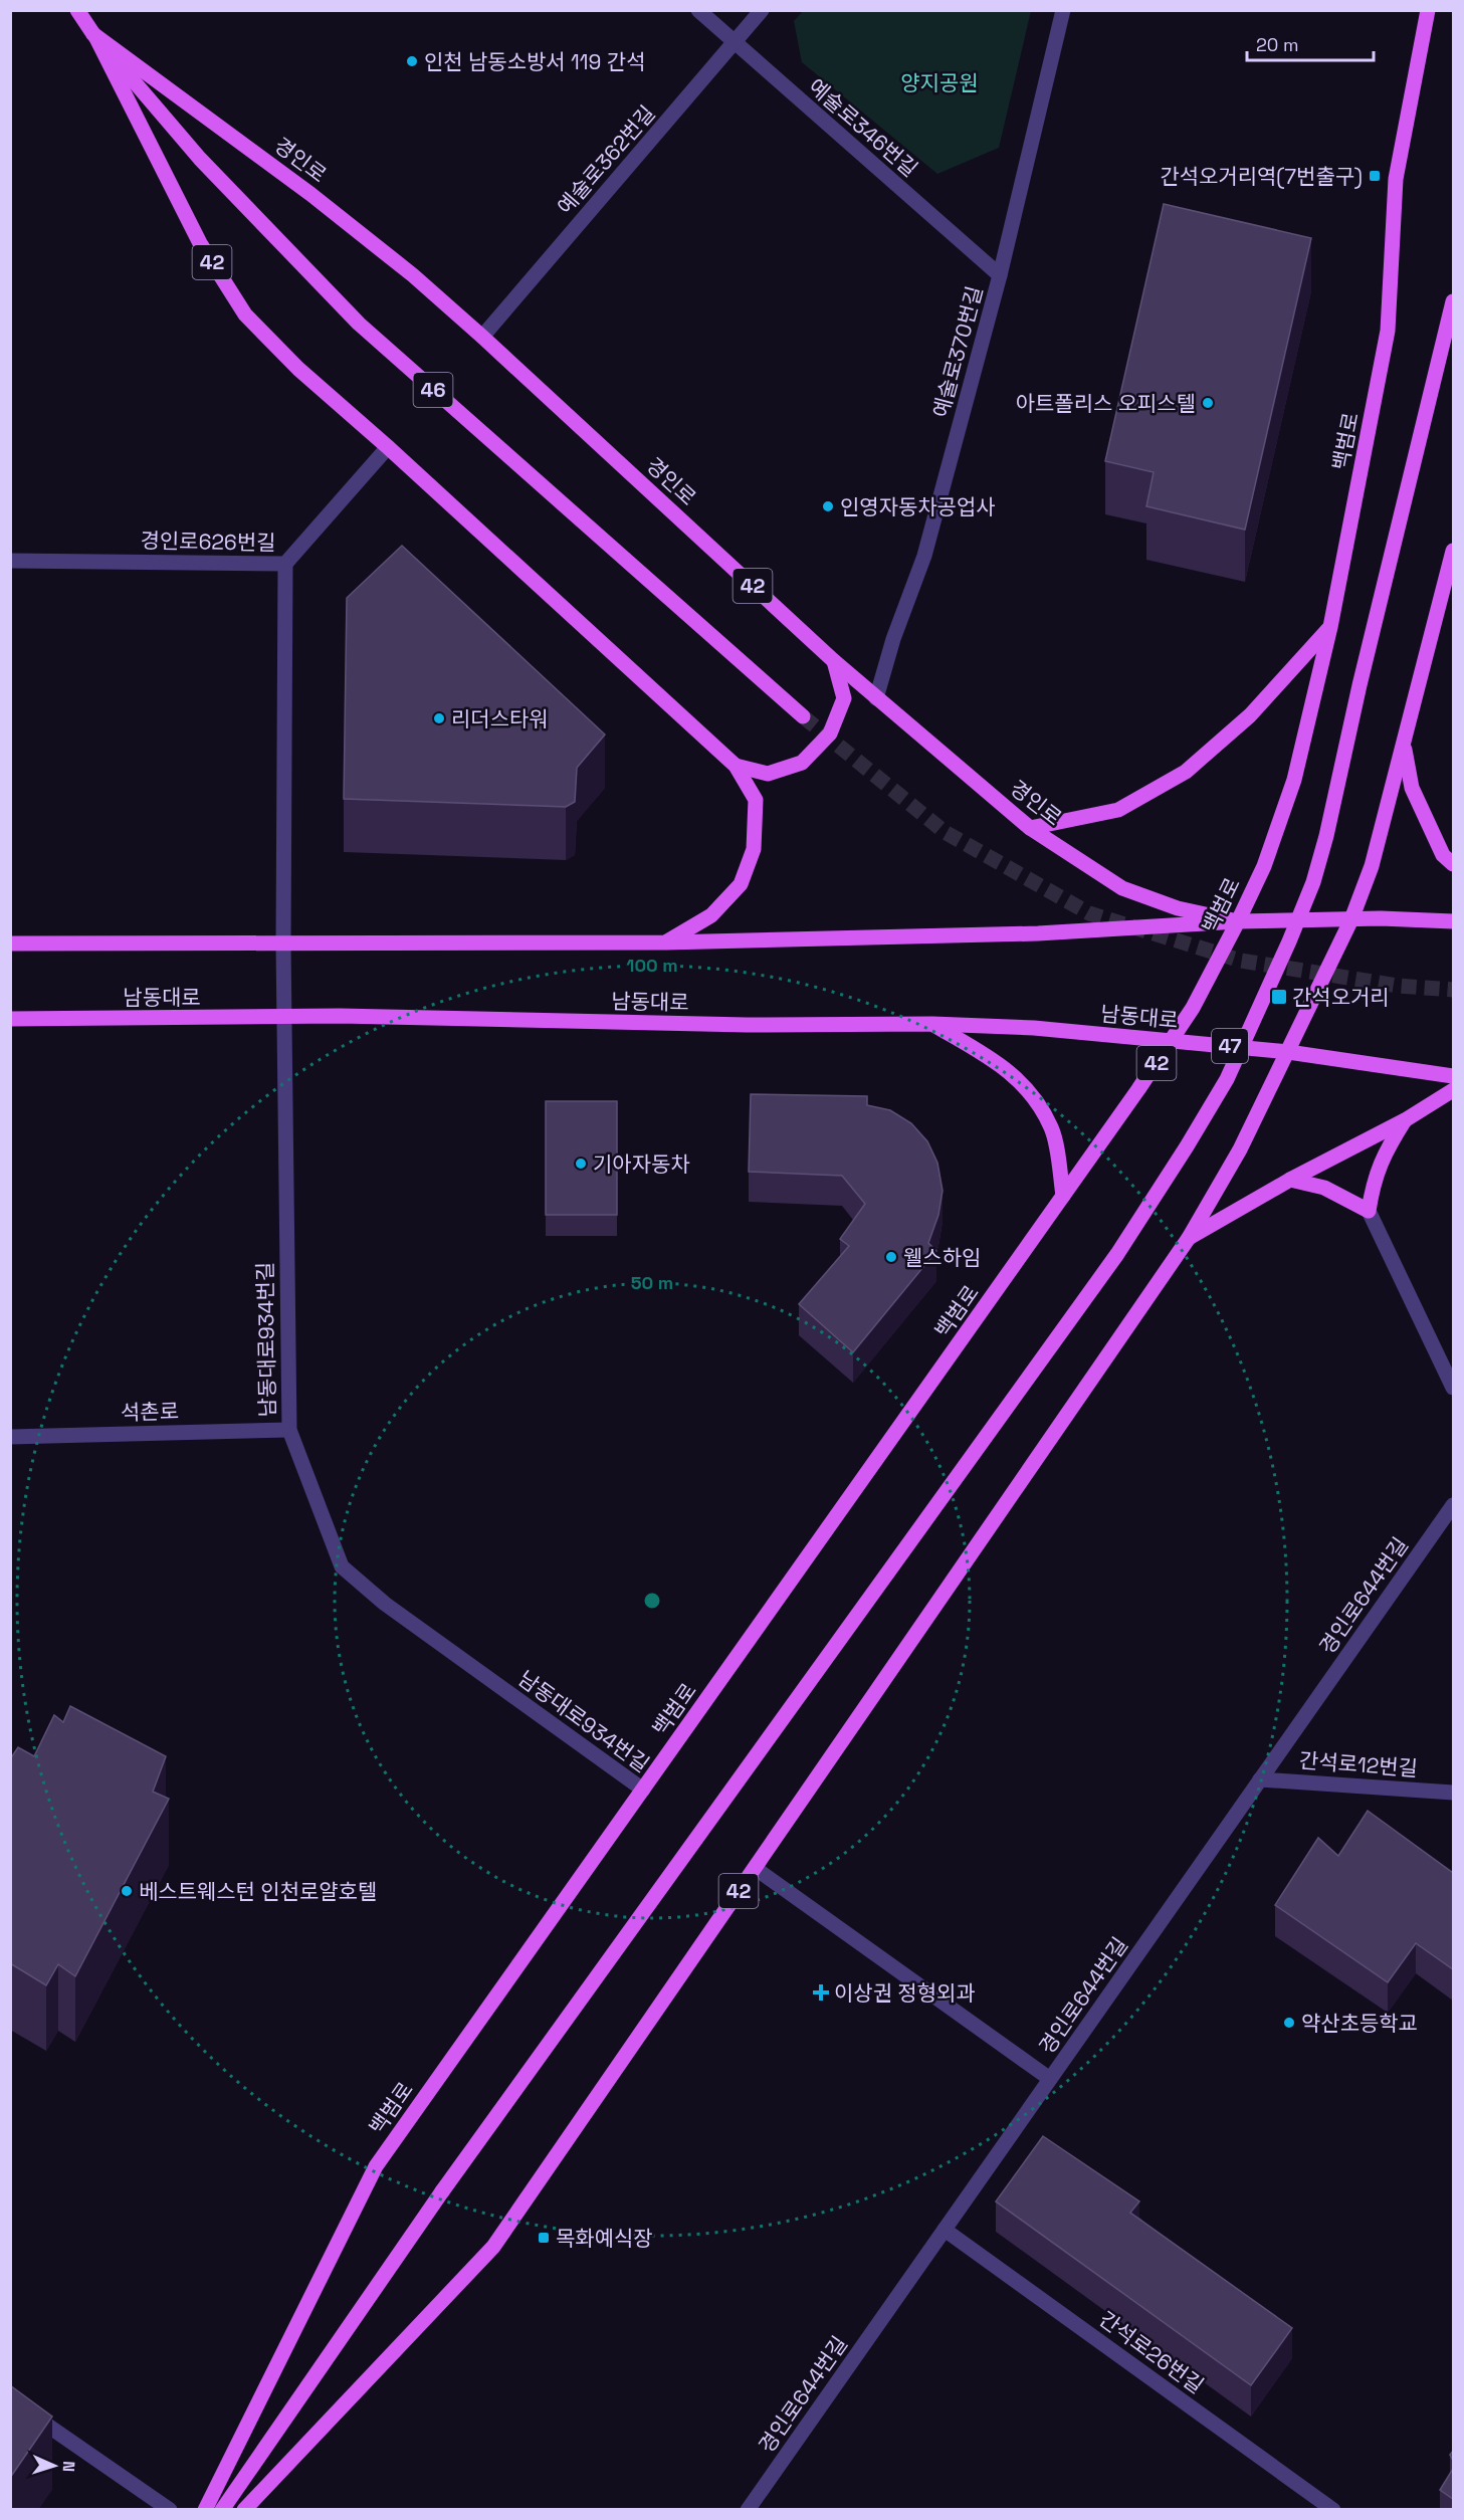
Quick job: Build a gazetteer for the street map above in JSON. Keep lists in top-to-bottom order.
{
  "streets": {
    "main road": [
      "경인로",
      "42",
      "46",
      "백범로",
      "남동대로",
      "47"
    ],
    "street": [
      "예술로346번길",
      "예술로362번길",
      "예술로370번길",
      "경인로626번길",
      "남동대로934번길",
      "석촌로",
      "경인로644번길",
      "간석로12번길",
      "간석로26번길"
    ]
  },
  "crossings": [
    ["예술로346번길", "예술로362번길"],
    ["예술로346번길", "예술로370번길"],
    ["경인로", "예술로362번길"],
    ["경인로", "예술로370번길"],
    ["경인로", "백범로"],
    ["경인로", "경인로626번길"],
    ["42", "남동대로"],
    ["백범로", "남동대로"],
    ["백범로", "남동대로934번길"],
    ["경인로626번길", "남동대로934번길"],
    ["남동대로", "남동대로934번길"],
    ["남동대로934번길", "석촌로"],
    ["경인로644번길", "간석로12번길"],
    ["경인로644번길", "간석로26번길"]
  ],
  "parks": ["양지공원"],
  "places": {
    "other": [
      "인천 남동소방서 119 간석",
      "아트폴리스 오피스텔",
      "인영자동차공업사",
      "리더스타워",
      "기아자동차",
      "웰스하임",
      "베스트웨스턴 인천로얄호텔",
      "약산초등학교"
    ],
    "transit": ["간석오거리역(7번출구)", "간석오거리", "목화예식장"],
    "health": ["이상권 정형외과"]
  },
  "scale_bar": "20 m",
  "north": "right",
  "rings": ["100 m", "50 m"]
}
